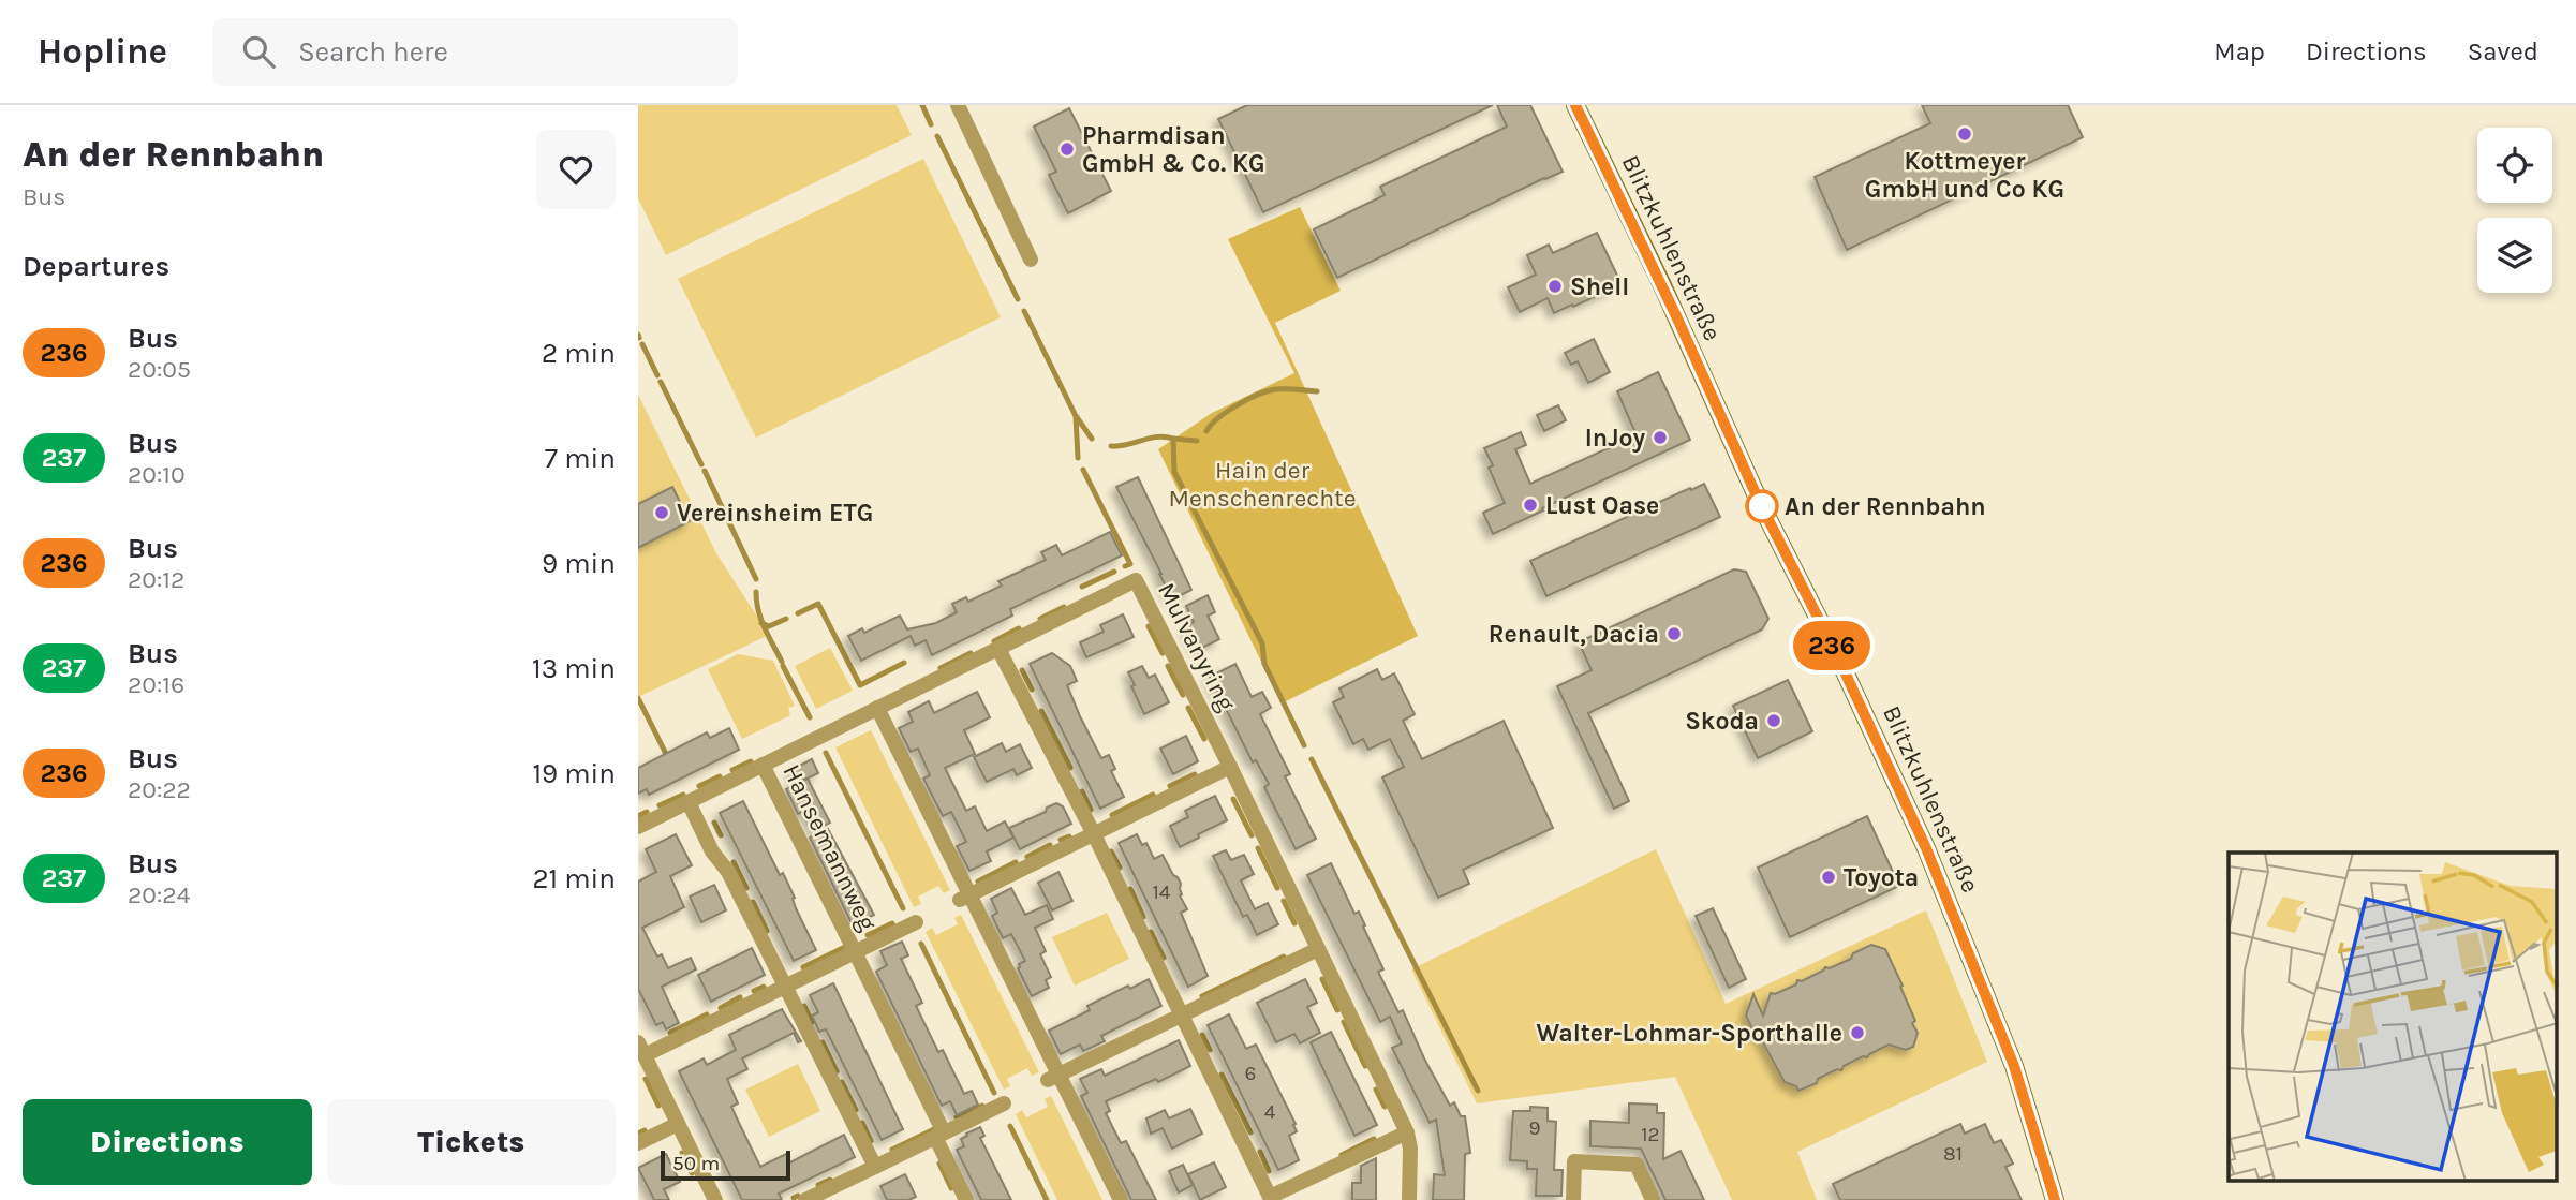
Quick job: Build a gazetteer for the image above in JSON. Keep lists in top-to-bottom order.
{
  "streets": {
    "main road": ["Blitzkuhlenstraße"],
    "street": ["Mulvanyring", "Hansemannweg"]
  },
  "crossings": [
    ["Mulvanyring", "Hansemannweg"]
  ],
  "parks": ["Hain der Menschenrechte"],
  "places": [
    "Kottmeyer GmbH und Co KG",
    "Pharmdisan GmbH & Co. KG",
    "Shell",
    "InJoy",
    "Lust Oase",
    "An der Rennbahn",
    "Vereinsheim ETG",
    "Renault, Dacia",
    "Skoda",
    "Toyota",
    "Walter-Lohmar-Sporthalle"
  ],
  "lines": ["bus line 236"],
  "house_numbers": [
    "14",
    "6",
    "4",
    "9",
    "12",
    "81"
  ],
  "scale_bar": "50 m",
  "page": {
    "header": "Hopline",
    "search": "Search here",
    "nav": ["Map", "Directions", "Saved"],
    "heading": [
      ["An der Rennbahn", "Bus"],
      "Departures"
    ],
    "on_map": "236",
    "list": [
      {
        "mark": "236",
        "name": "Bus",
        "note": "20:05",
        "value": "2 min"
      },
      {
        "mark": "237",
        "name": "Bus",
        "note": "20:10",
        "value": "7 min"
      },
      {
        "mark": "236",
        "name": "Bus",
        "note": "20:12",
        "value": "9 min"
      },
      {
        "mark": "237",
        "name": "Bus",
        "note": "20:16",
        "value": "13 min"
      },
      {
        "mark": "236",
        "name": "Bus",
        "note": "20:22",
        "value": "19 min"
      },
      {
        "mark": "237",
        "name": "Bus",
        "note": "20:24",
        "value": "21 min"
      }
    ],
    "buttons": ["Directions", "Tickets"],
    "scale": "50 m"
  }
}
